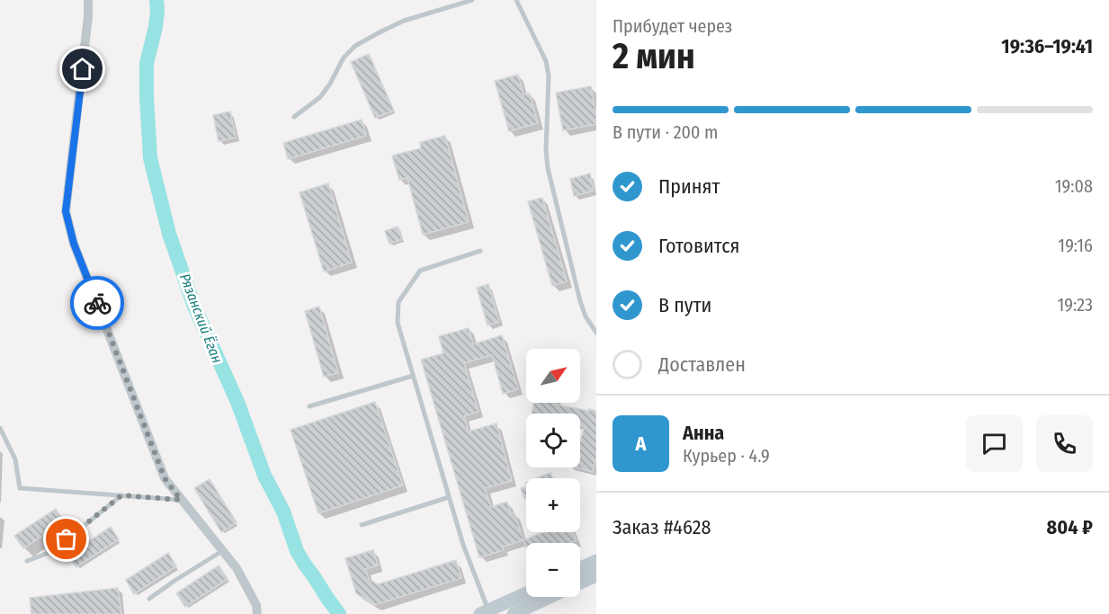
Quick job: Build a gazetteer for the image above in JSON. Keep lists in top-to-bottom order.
{
  "water": ["Рязанский Ёган"],
  "north": "top right",
  "page": {
    "heading": ["2 мин", "Прибудет через", "19:36–19:41"],
    "panel": [
      "Анна",
      "Курьер · 4.9",
      "Заказ #4628",
      "804 ₽"
    ],
    "bar": "В пути · 200 m",
    "list": [
      ["Принят", "19:08"],
      ["Готовится", "19:16"],
      ["В пути", "19:23"],
      "Доставлен"
    ],
    "map_buttons": ["+", "−"],
    "round": "А"
  }
}
